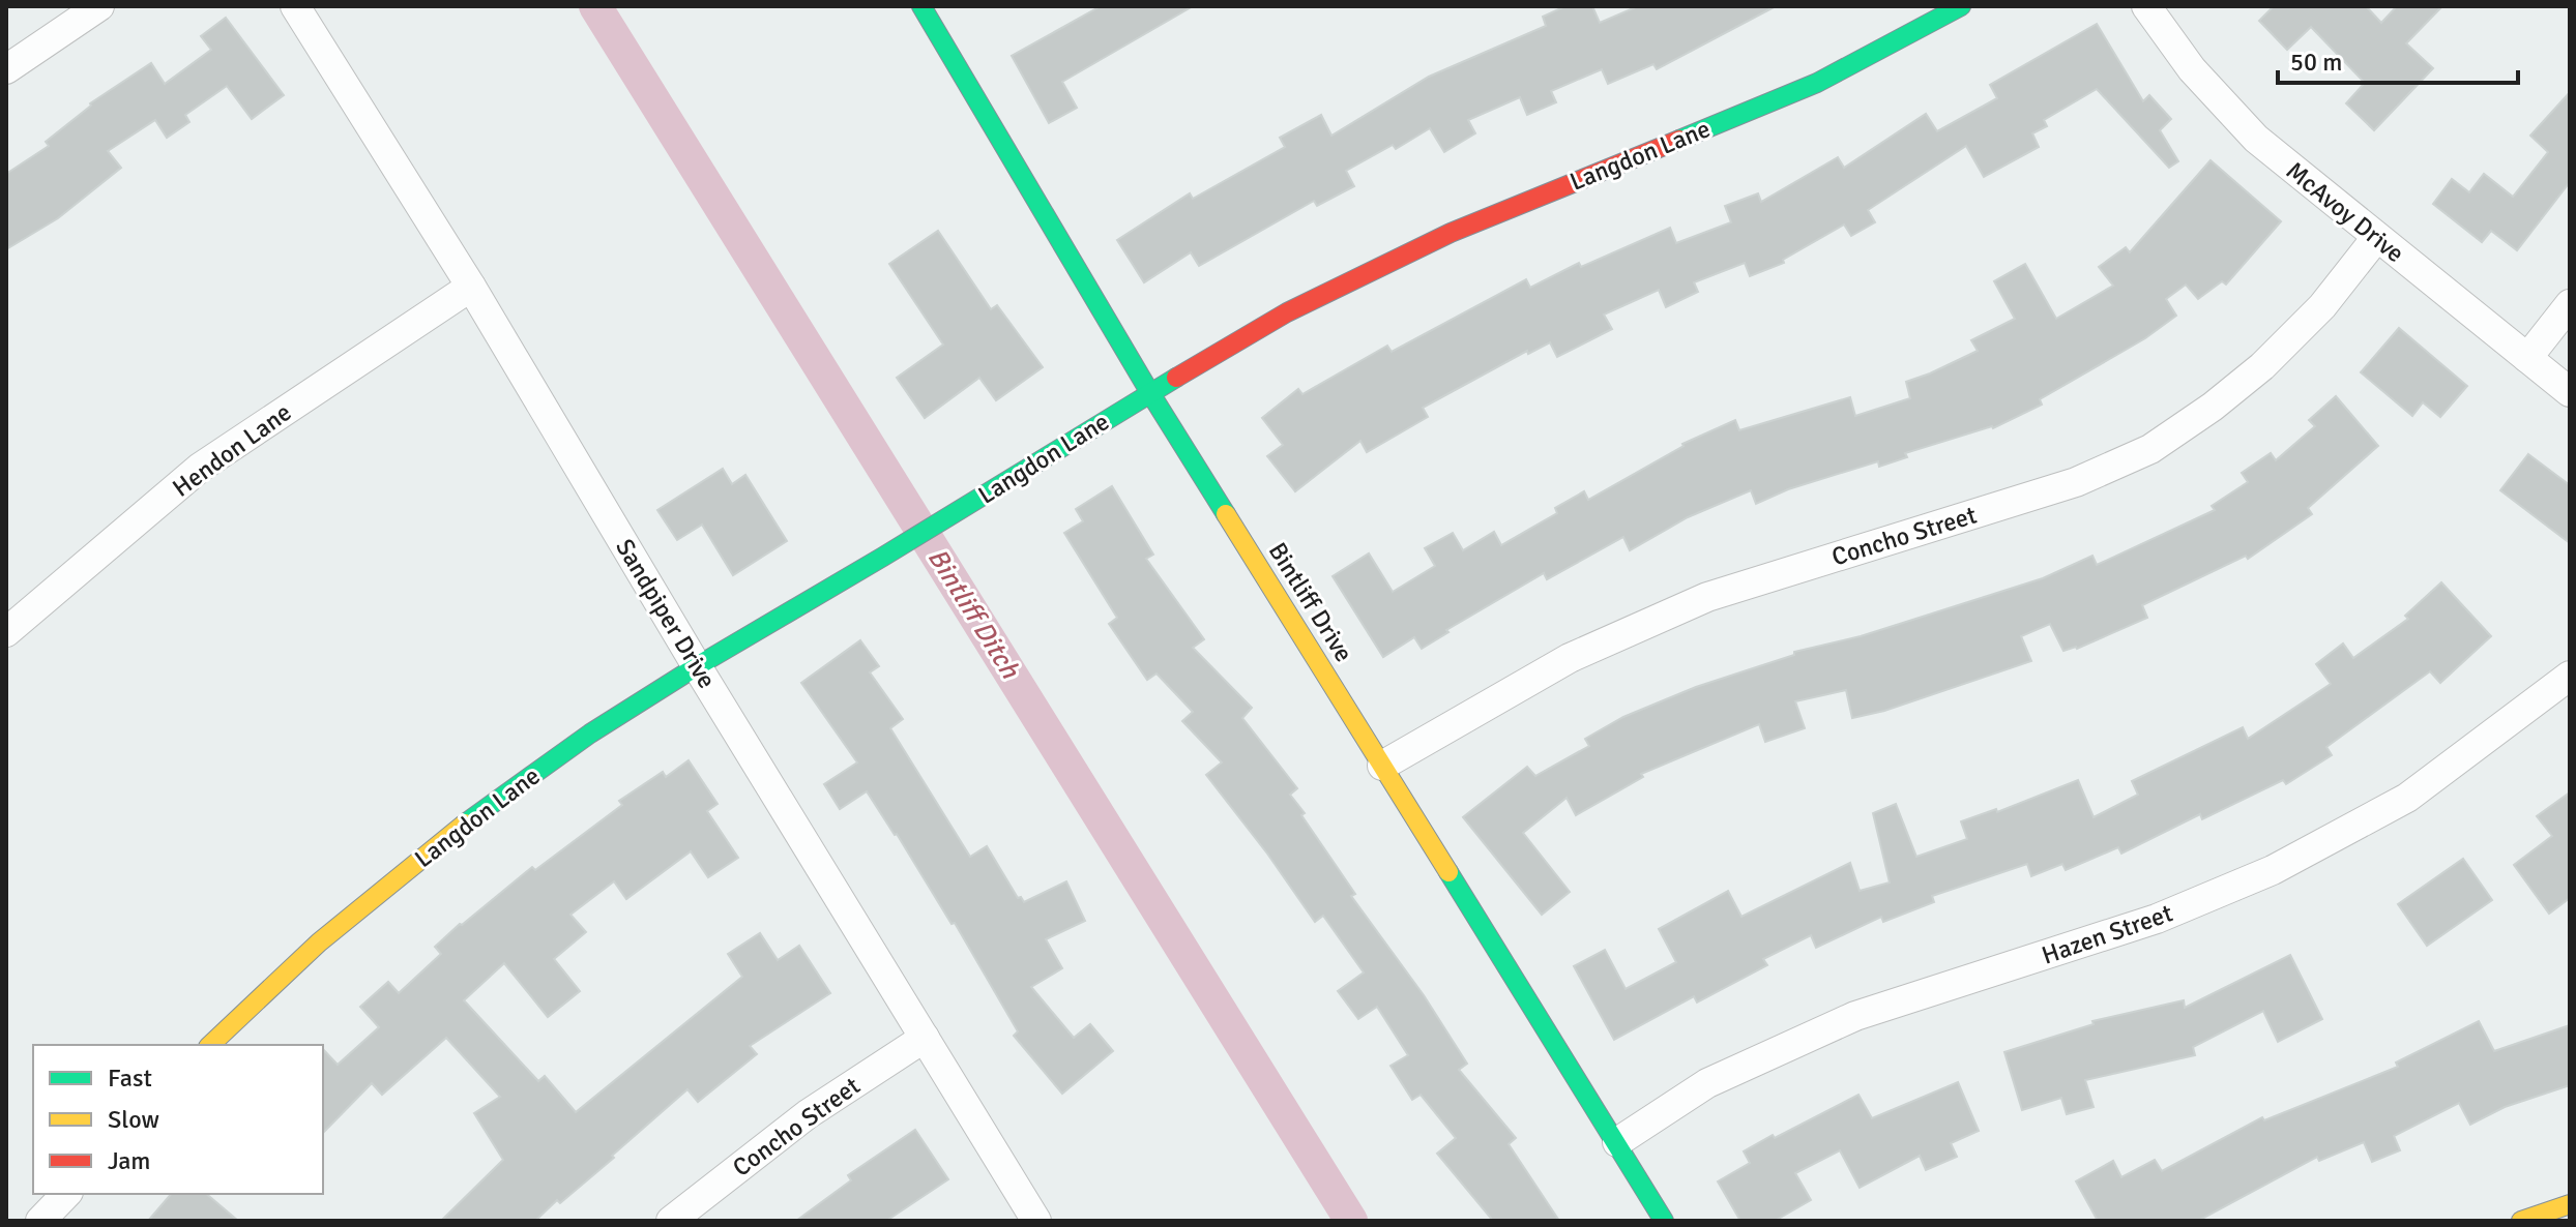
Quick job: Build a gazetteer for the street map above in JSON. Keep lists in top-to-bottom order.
{
  "streets": {
    "street": [
      "Langdon Lane",
      "McAvoy Drive",
      "Hendon Lane",
      "Concho Street",
      "Bintliff Drive",
      "Sandpiper Drive",
      "Hazen Street"
    ]
  },
  "crossings": [
    ["Langdon Lane", "Bintliff Drive"],
    ["Langdon Lane", "Sandpiper Drive"],
    ["McAvoy Drive", "Concho Street"],
    ["Hendon Lane", "Sandpiper Drive"],
    ["Concho Street", "Bintliff Drive"],
    ["Concho Street", "Sandpiper Drive"],
    ["Bintliff Drive", "Hazen Street"]
  ],
  "water": ["Bintliff Ditch"],
  "legend": ["Fast", "Slow", "Jam"],
  "scale_bar": "50 m"
}
